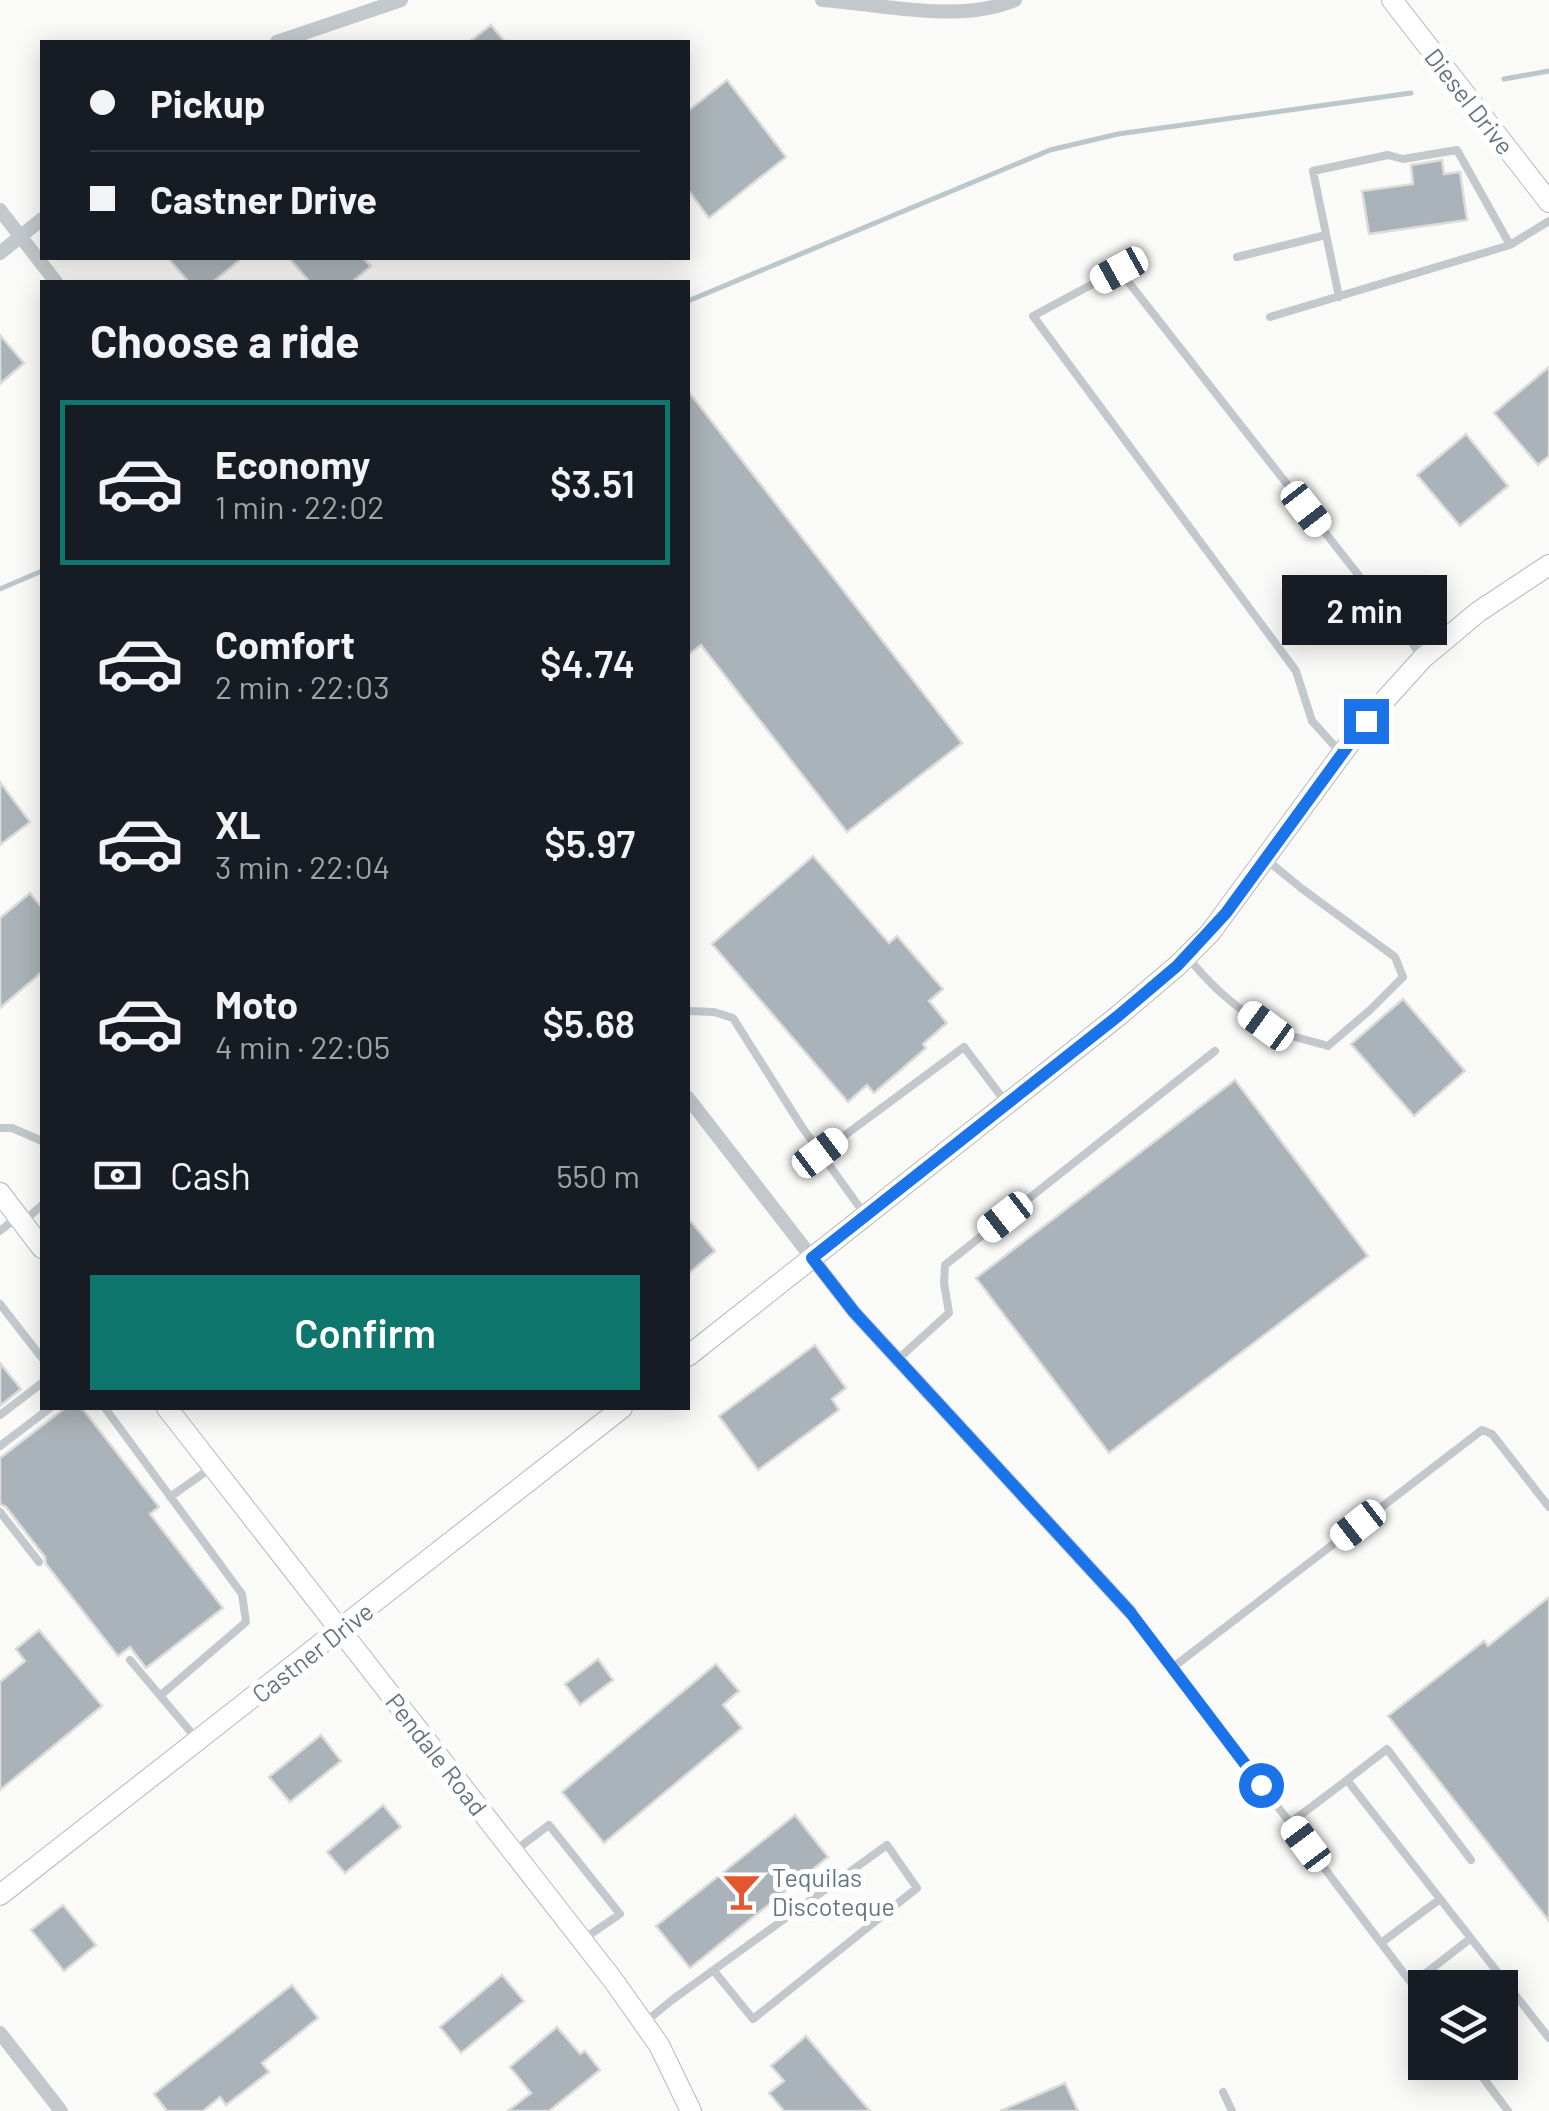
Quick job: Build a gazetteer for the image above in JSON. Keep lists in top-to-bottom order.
{
  "streets": {
    "street": ["Diesel Drive", "Castner Drive", "Pendale Road"]
  },
  "crossings": [
    ["Castner Drive", "Pendale Road"]
  ],
  "places": {
    "bar": ["Tequilas Discoteque"]
  },
  "page": {
    "banner": ["Pickup", "Castner Drive"],
    "heading": "Choose a ride",
    "list": [
      {
        "name": "Economy",
        "note": "1 min · 22:02",
        "value": "$3.51"
      },
      {
        "name": "Comfort",
        "note": "2 min · 22:03",
        "value": "$4.74"
      },
      {
        "name": "XL",
        "note": "3 min · 22:04",
        "value": "$5.97"
      },
      {
        "name": "Moto",
        "note": "4 min · 22:05",
        "value": "$5.68"
      }
    ],
    "bubble": "2 min",
    "pay": ["Cash", "550 m"],
    "buttons": "Confirm"
  }
}
